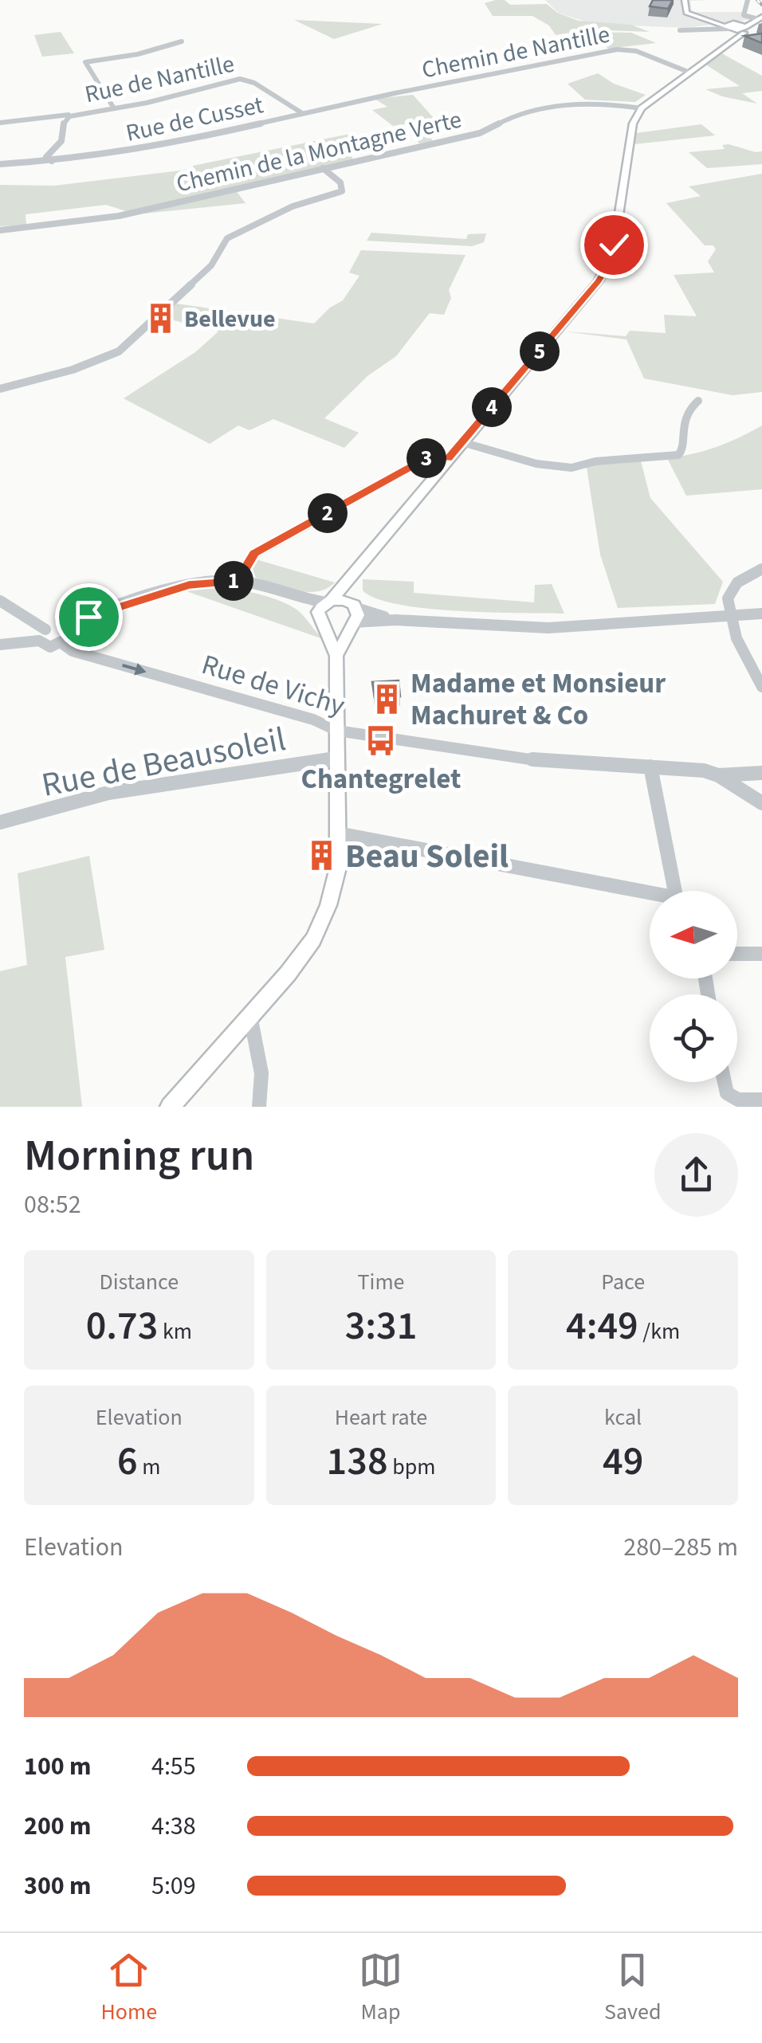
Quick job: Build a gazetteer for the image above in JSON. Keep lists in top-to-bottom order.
{
  "streets": {
    "street": [
      "Chemin de Nantille",
      "Rue de Nantille",
      "Rue de Cusset",
      "Chemin de la Montagne Verte",
      "Rue de Vichy",
      "Rue de Beausoleil"
    ]
  },
  "crossings": [
    ["Chemin de Nantille", "Rue de Cusset"],
    ["Rue de Nantille", "Rue de Cusset"]
  ],
  "one_way": ["Rue de Vichy"],
  "places": {
    "building": ["Bellevue", "Madame et Monsieur Machuret & Co", "Beau Soleil"],
    "bus stop": ["Chantegrelet"]
  },
  "north": "left",
  "page": {
    "pins": [
      "5",
      "4",
      "3",
      "2",
      "1"
    ],
    "heading": ["Morning run", "08:52"],
    "stats": [
      ["Distance", "0.73 km"],
      ["Time", "3:31"],
      ["Pace", "4:49 /km"],
      ["Elevation", "6 m"],
      ["Heart rate", "138 bpm"],
      ["kcal", "49"]
    ],
    "chart": ["Elevation", "280–285 m"],
    "list": [
      {
        "name": "100 m",
        "note": "4:55"
      },
      {
        "name": "200 m",
        "note": "4:38"
      },
      {
        "name": "300 m",
        "note": "5:09"
      }
    ],
    "tabs": ["Home", "Map", "Saved"]
  }
}
